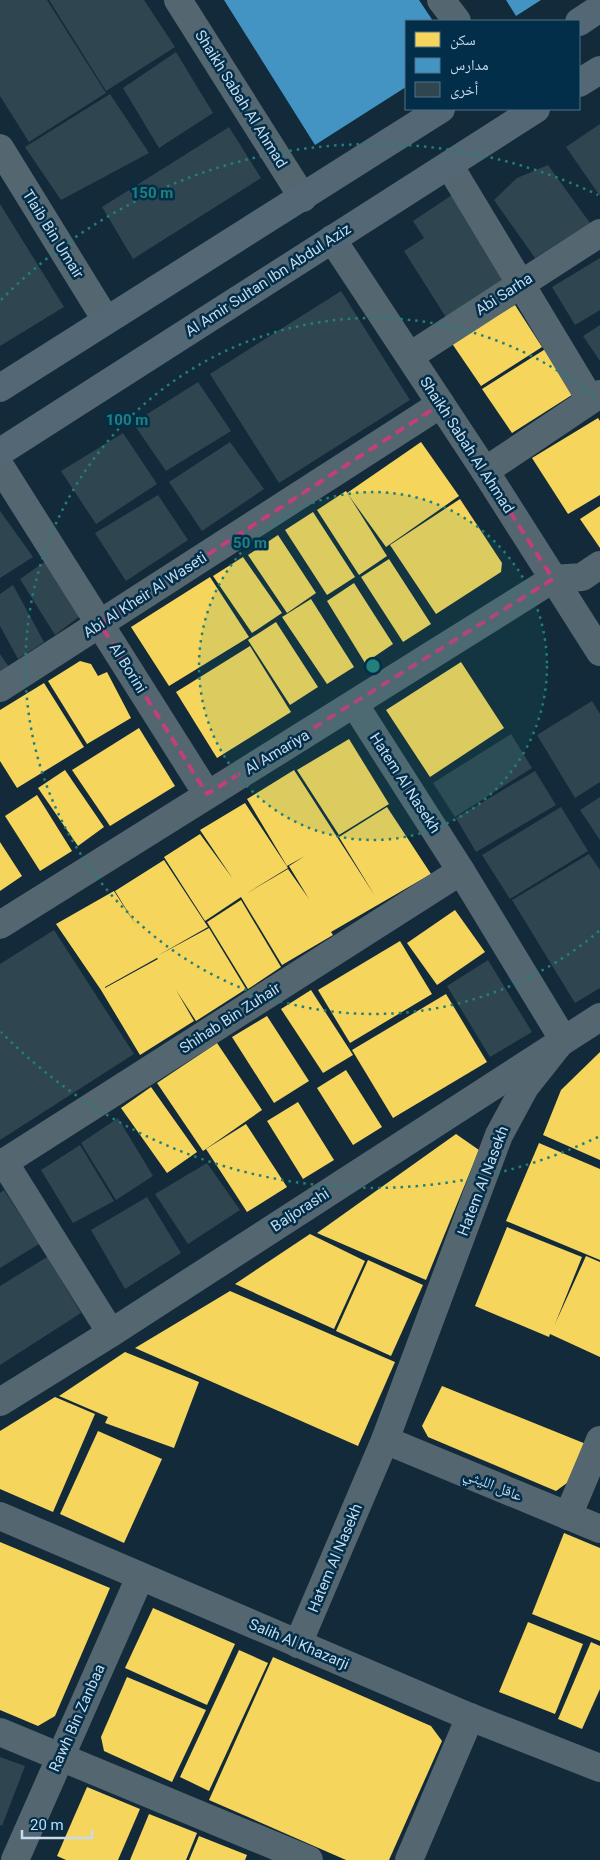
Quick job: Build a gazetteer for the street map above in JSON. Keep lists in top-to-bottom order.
{
  "streets": {
    "street": [
      "Shaikh Sabah Al Ahmad",
      "Tlaib Bin Umair",
      "Al Amir Sultan Ibn Abdul Aziz",
      "Abi Sarha",
      "Abi Al Kheir Al Waseti",
      "Al Borini",
      "Al Amariya",
      "Hatem Al Nasekh",
      "Shihab Bin Zuhair",
      "Baljorashi",
      "عاقل الليثي",
      "Salih Al Khazarji",
      "Rawh Bin Zanbaa"
    ]
  },
  "crossings": [
    ["Shaikh Sabah Al Ahmad", "Al Amir Sultan Ibn Abdul Aziz"],
    ["Shaikh Sabah Al Ahmad", "Abi Sarha"],
    ["Shaikh Sabah Al Ahmad", "Abi Al Kheir Al Waseti"],
    ["Shaikh Sabah Al Ahmad", "Al Amariya"],
    ["Abi Al Kheir Al Waseti", "Al Borini"],
    ["Al Borini", "Al Amariya"],
    ["Al Amariya", "Hatem Al Nasekh"],
    ["Hatem Al Nasekh", "Shihab Bin Zuhair"],
    ["Hatem Al Nasekh", "Baljorashi"],
    ["Hatem Al Nasekh", "عاقل الليثي"],
    ["Hatem Al Nasekh", "Salih Al Khazarji"],
    ["Salih Al Khazarji", "Rawh Bin Zanbaa"]
  ],
  "legend": ["سكن", "مدارس", "أخرى"],
  "scale_bar": "20 m",
  "rings": ["150 m", "100 m", "50 m"]
}
